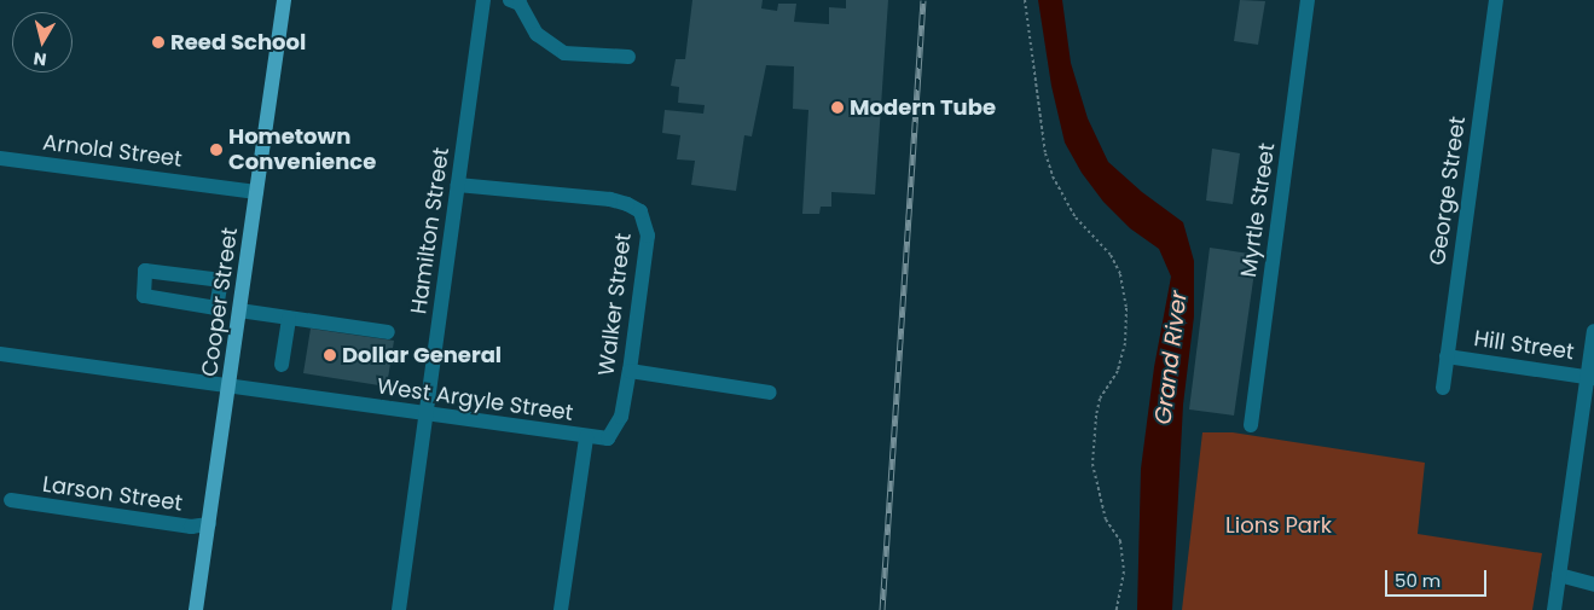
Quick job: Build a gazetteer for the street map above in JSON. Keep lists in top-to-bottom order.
{
  "streets": {
    "main road": ["Cooper Street"],
    "street": [
      "Arnold Street",
      "George Street",
      "Myrtle Street",
      "Hamilton Street",
      "Walker Street",
      "Hill Street",
      "West Argyle Street",
      "Larson Street"
    ]
  },
  "crossings": [
    ["Arnold Street", "Cooper Street"],
    ["George Street", "Hill Street"],
    ["Hamilton Street", "Walker Street"],
    ["Hamilton Street", "West Argyle Street"],
    ["Cooper Street", "West Argyle Street"],
    ["Cooper Street", "Larson Street"],
    ["Walker Street", "West Argyle Street"]
  ],
  "water": ["Grand River"],
  "parks": ["Lions Park"],
  "places": [
    "Reed School",
    "Modern Tube",
    "Hometown Convenience",
    "Dollar General"
  ],
  "scale_bar": "50 m",
  "north": "bottom"
}
